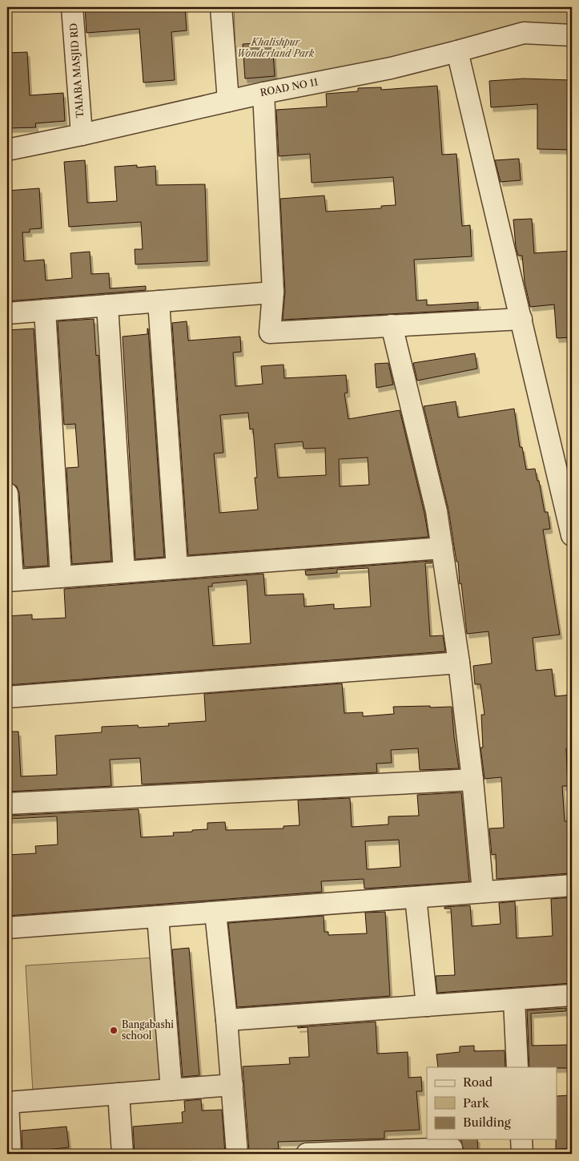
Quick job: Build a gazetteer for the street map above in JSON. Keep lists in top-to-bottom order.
{
  "streets": {
    "street": ["TAIABA MASJID RD", "ROAD NO 11"]
  },
  "crossings": [
    ["TAIABA MASJID RD", "ROAD NO 11"]
  ],
  "parks": ["Khalishpur Wonderland Park"],
  "places": ["Bangabashi school"],
  "legend": ["Road", "Park", "Building"]
}
